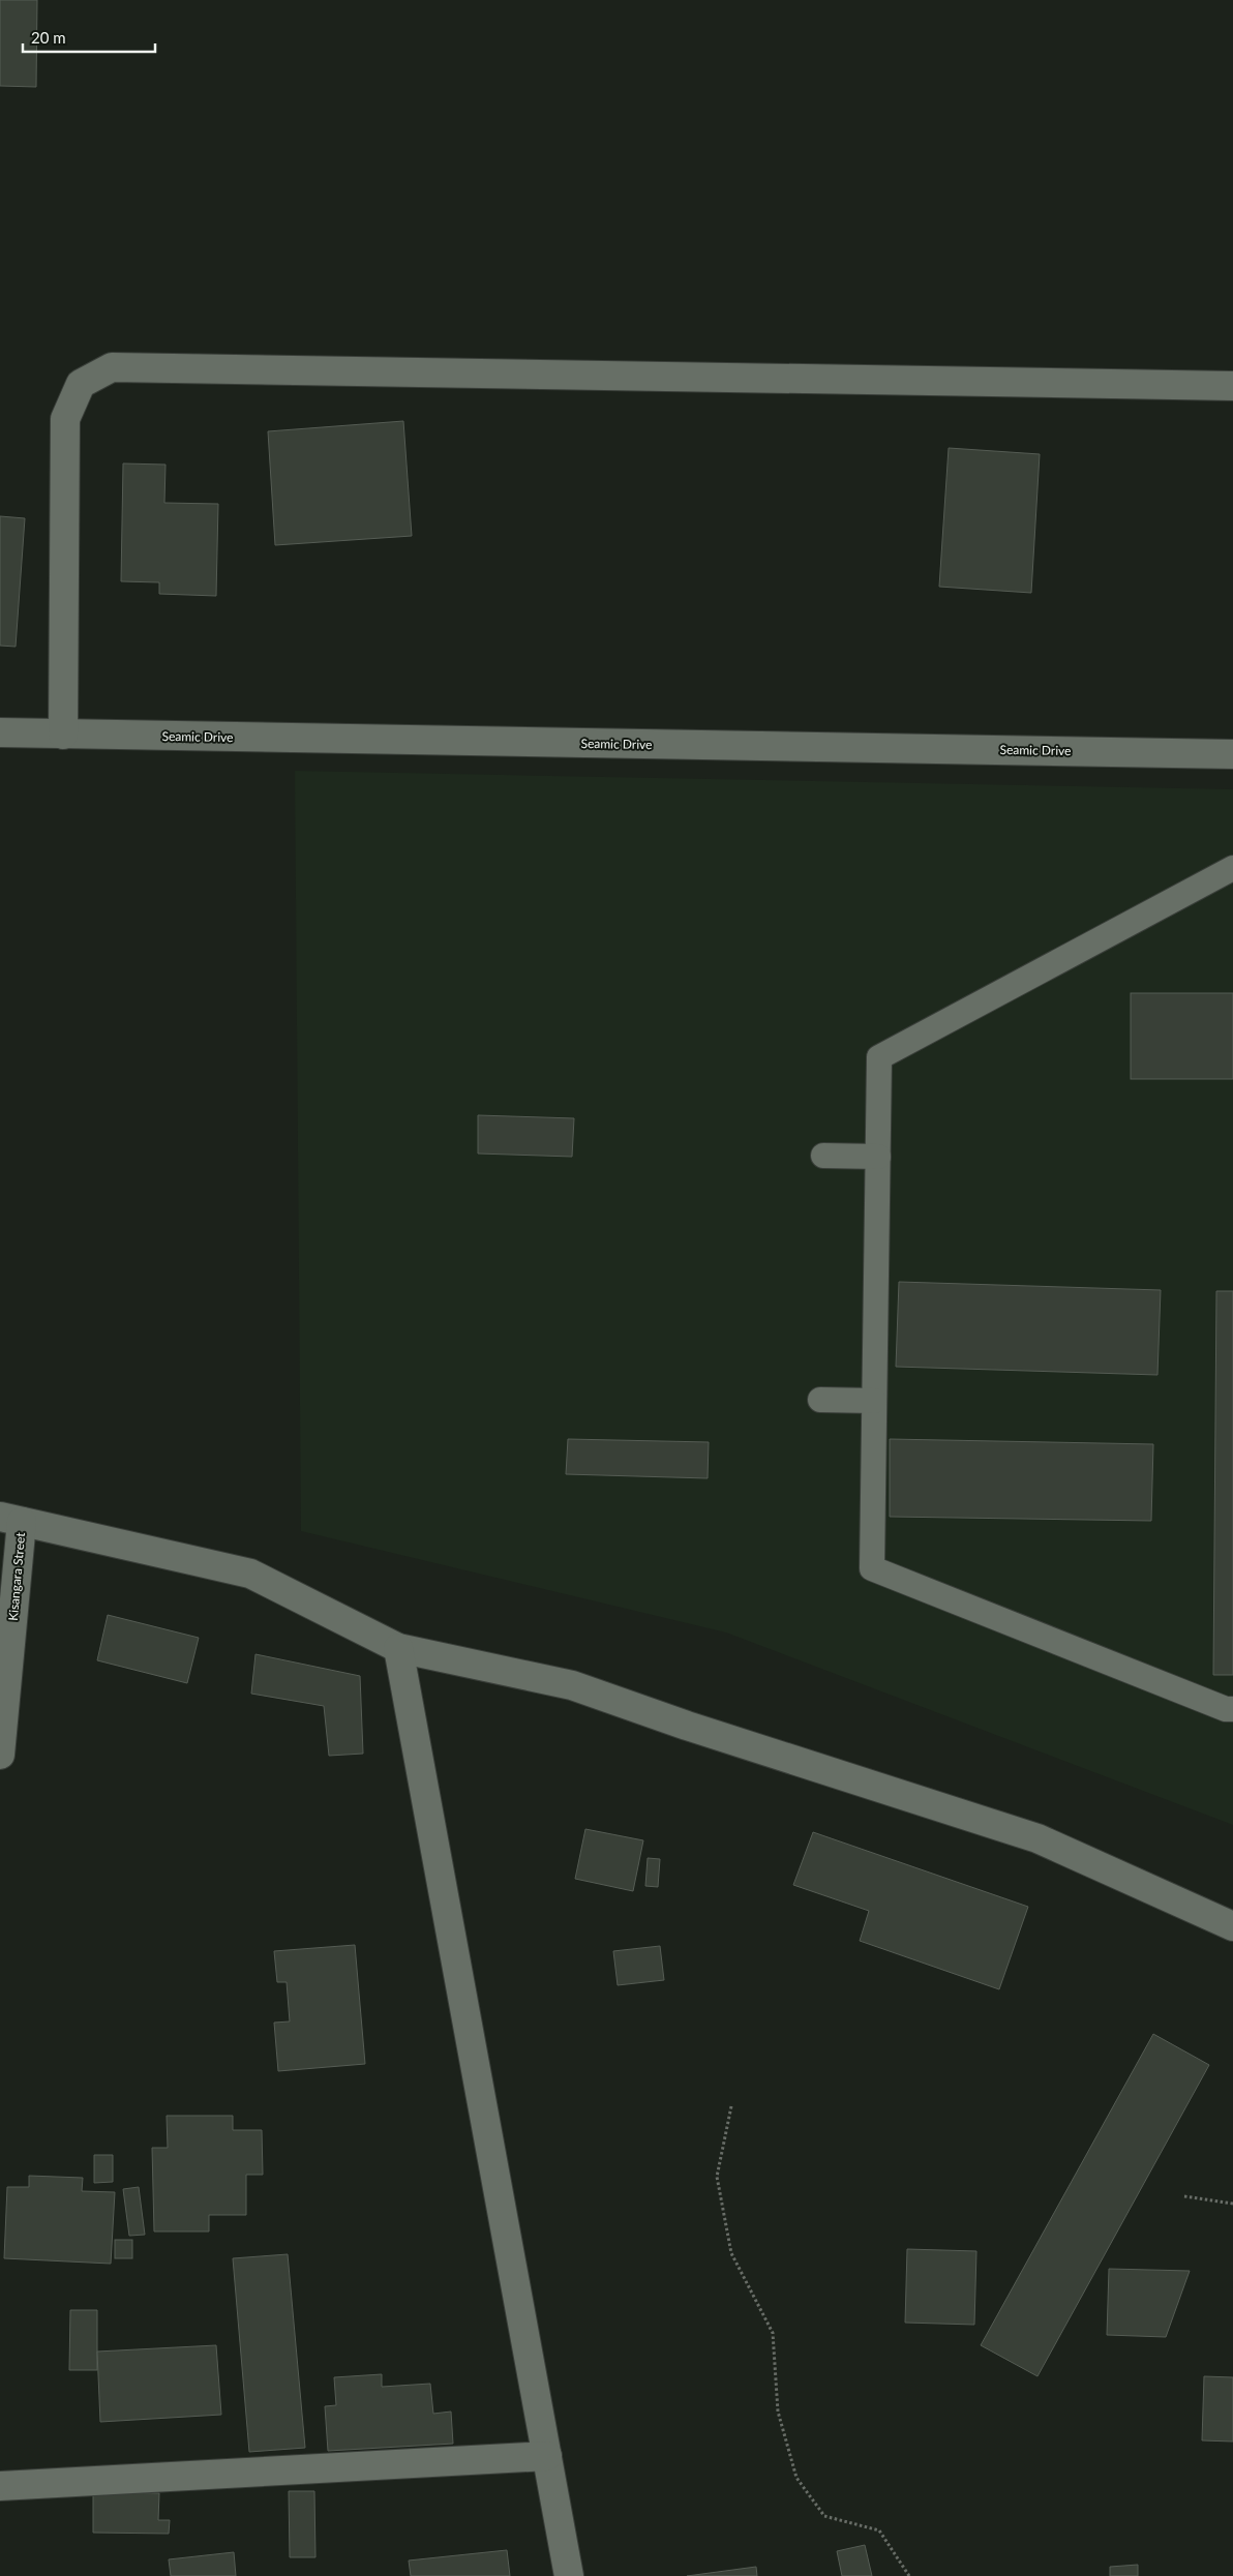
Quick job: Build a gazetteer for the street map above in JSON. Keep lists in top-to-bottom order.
{
  "streets": {
    "street": ["Seamic Drive", "Kisangara Street"]
  },
  "scale_bar": "20 m"
}
